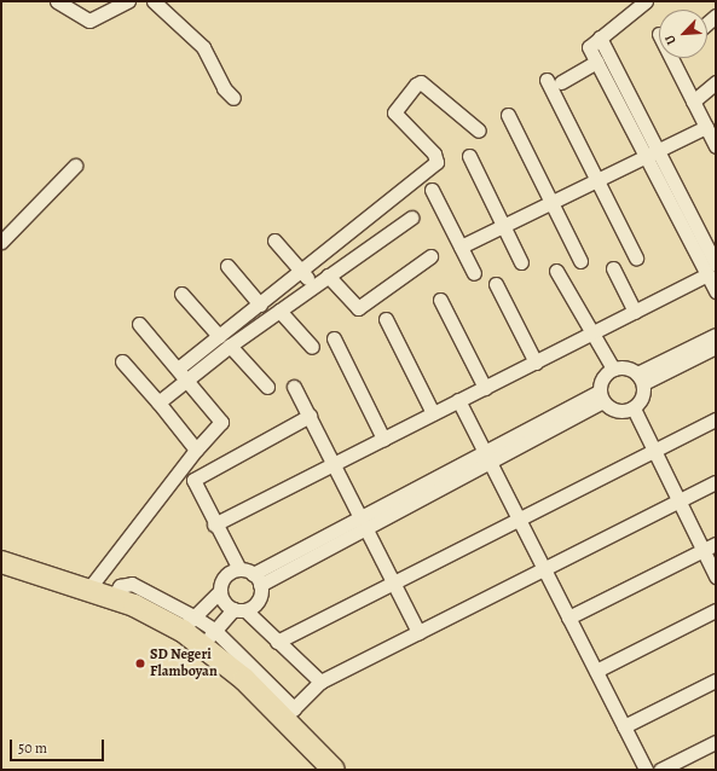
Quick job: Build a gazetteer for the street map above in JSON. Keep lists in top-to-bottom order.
{
  "places": ["SD Negeri Flamboyan"],
  "scale_bar": "50 m",
  "north": "bottom left"
}
